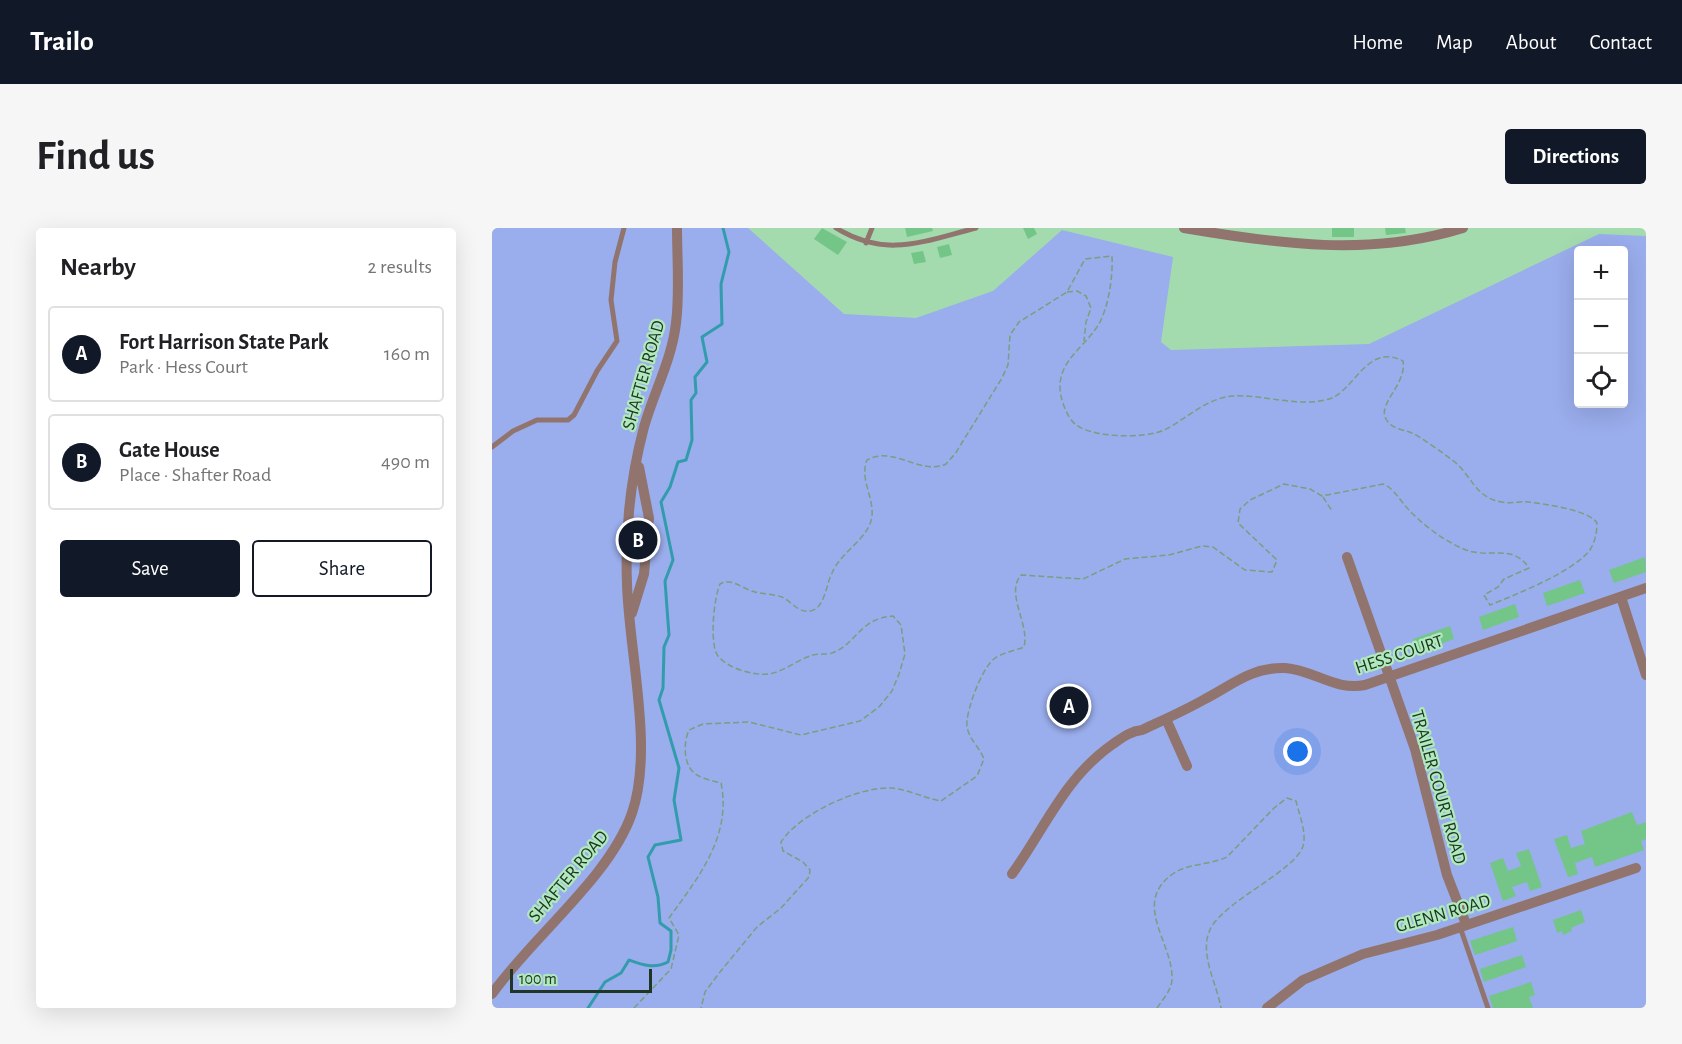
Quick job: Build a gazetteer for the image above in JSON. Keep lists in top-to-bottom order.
{
  "streets": {
    "street": [
      "SHAFTER ROAD",
      "HESS COURT",
      "TRAILER COURT ROAD",
      "GLENN ROAD"
    ]
  },
  "crossings": [
    ["HESS COURT", "TRAILER COURT ROAD"],
    ["TRAILER COURT ROAD", "GLENN ROAD"]
  ],
  "scale_bar": "100 m",
  "page": {
    "header": "Trailo",
    "nav": [
      "Home",
      "Map",
      "About",
      "Contact"
    ],
    "buttons": [
      "Directions",
      ["Save", "Share"]
    ],
    "title": "Find us",
    "heading": ["Nearby", "2 results"],
    "map_buttons": ["+", "−"],
    "list": [
      {
        "mark": "A",
        "name": "Fort Harrison State Park",
        "note": "Park · Hess Court",
        "value": "160 m"
      },
      {
        "mark": "B",
        "name": "Gate House",
        "note": "Place · Shafter Road",
        "value": "490 m"
      }
    ],
    "pins": ["B", "A"],
    "scale": "100 m"
  }
}
